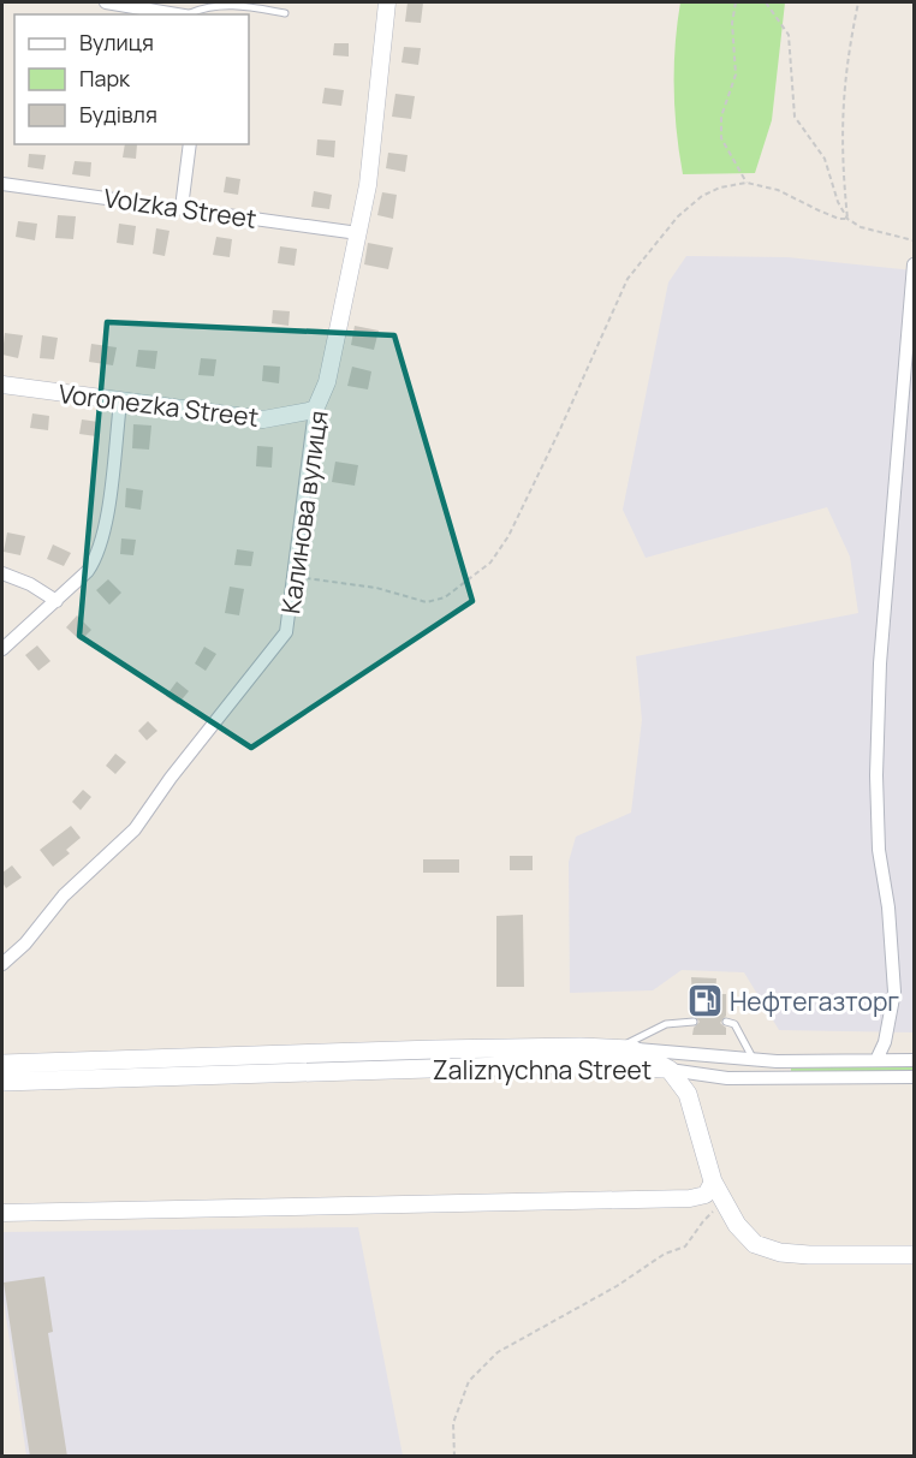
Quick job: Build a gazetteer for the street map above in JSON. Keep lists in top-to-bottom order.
{
  "streets": {
    "main road": ["Zaliznychna Street"],
    "street": ["Volzka Street", "Voronezka Street", "Калинова вулиця"]
  },
  "crossings": [
    ["Volzka Street", "Калинова вулиця"],
    ["Voronezka Street", "Калинова вулиця"]
  ],
  "places": {
    "fuel station": ["Нефтегазторг"]
  },
  "legend": ["Вулиця", "Парк", "Будівля"]
}
